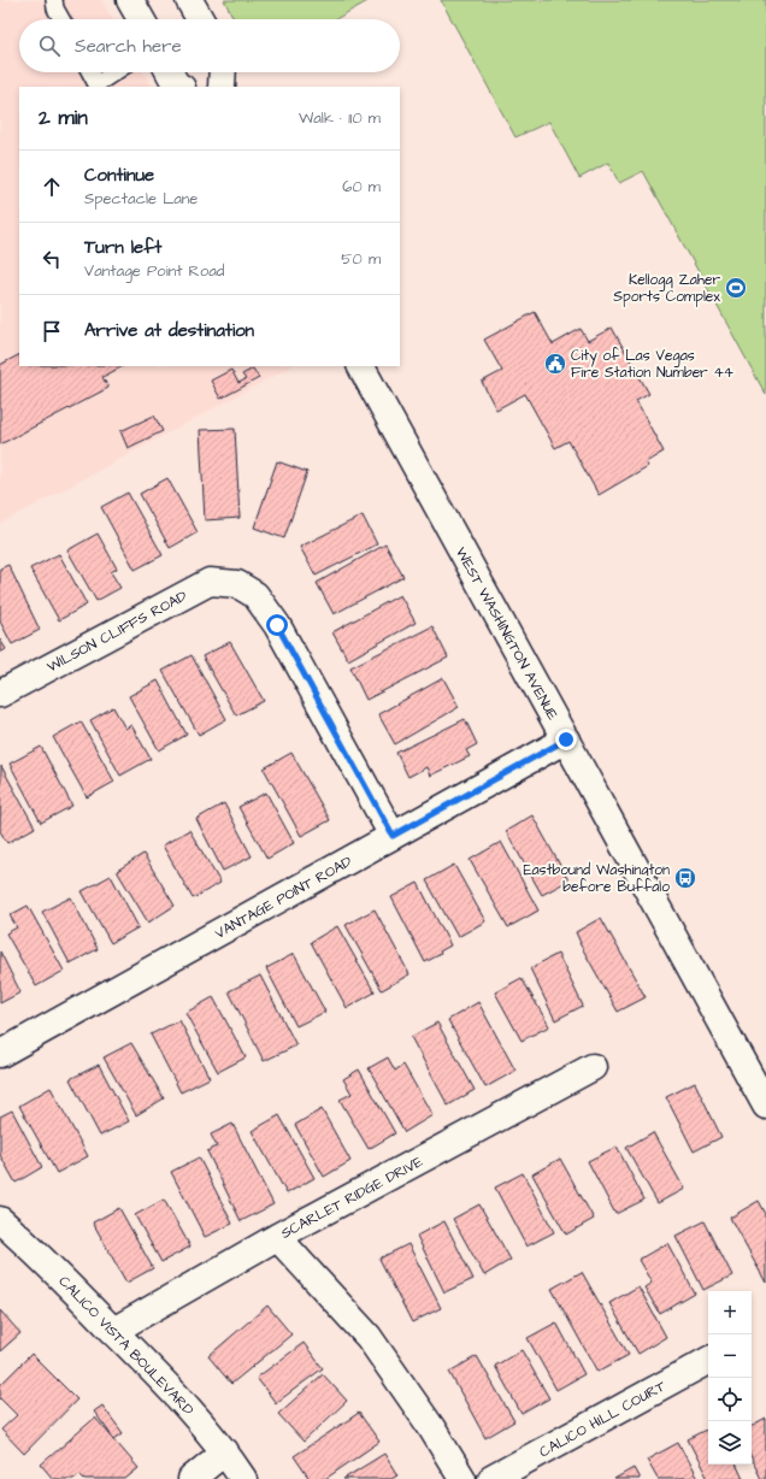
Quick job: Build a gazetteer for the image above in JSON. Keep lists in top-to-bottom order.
{
  "streets": {
    "street": [
      "WILSON CLIFFS ROAD",
      "WEST WASHINGTON AVENUE",
      "VANTAGE POINT ROAD",
      "SCARLET RIDGE DRIVE",
      "CALICO VISTA BOULEVARD",
      "CALICO HILL COURT"
    ]
  },
  "crossings": [
    ["WILSON CLIFFS ROAD", "VANTAGE POINT ROAD"],
    ["WEST WASHINGTON AVENUE", "VANTAGE POINT ROAD"],
    ["SCARLET RIDGE DRIVE", "CALICO VISTA BOULEVARD"]
  ],
  "places": {
    "sports": ["Kellogg Zaher Sports Complex"],
    "public building": ["City of Las Vegas Fire Station Number 44"],
    "bus stop": ["Eastbound Washington before Buffalo"]
  },
  "page": {
    "search": "Search here",
    "heading": ["2 min", "Walk · 110 m"],
    "list": [
      ["Continue", "Spectacle Lane", "60 m"],
      ["Turn left", "Vantage Point Road", "50 m"],
      "Arrive at destination"
    ],
    "map_buttons": ["+", "−"]
  }
}
